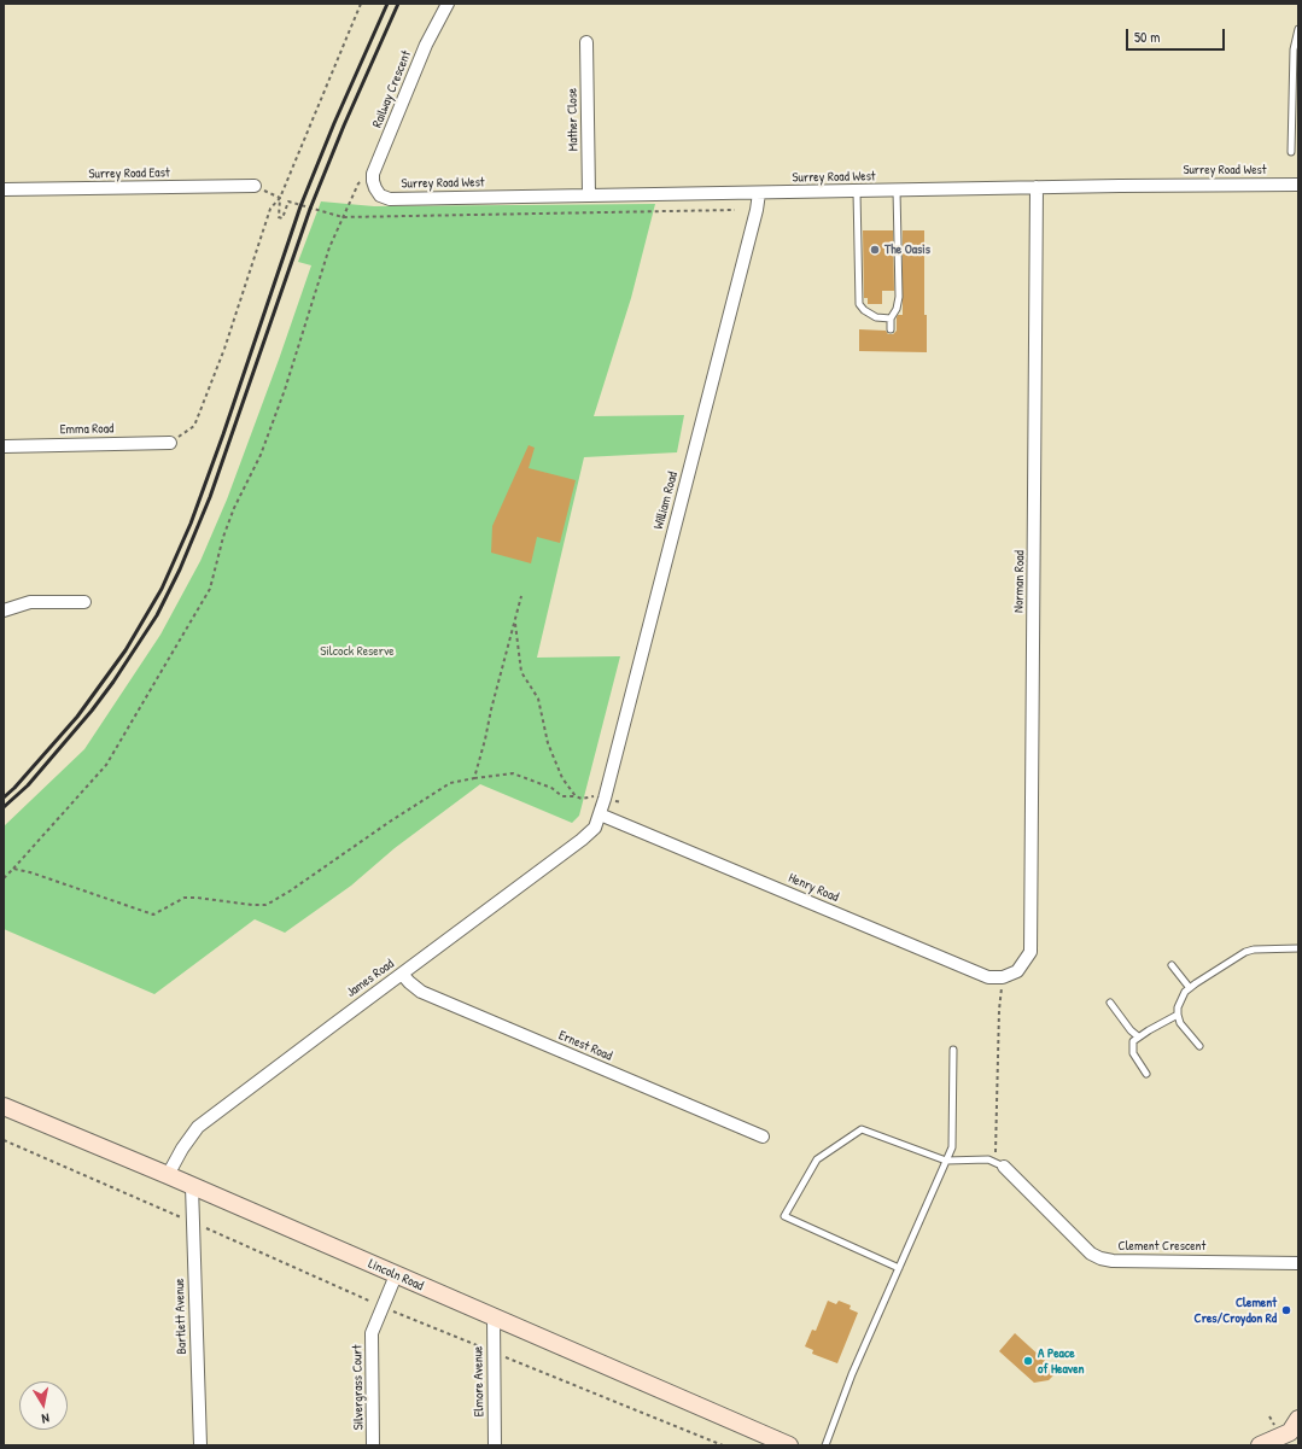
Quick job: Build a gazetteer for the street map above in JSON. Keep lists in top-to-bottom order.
{
  "streets": {
    "main road": ["Lincoln Road"],
    "street": [
      "Railway Crescent",
      "Mather Close",
      "Surrey Road West",
      "Surrey Road East",
      "Emma Road",
      "William Road",
      "Norman Road",
      "Henry Road",
      "James Road",
      "Ernest Road",
      "Clement Crescent",
      "Bartlett Avenue",
      "Elmore Avenue",
      "Silvergrass Court"
    ]
  },
  "crossings": [
    ["Railway Crescent", "Surrey Road West"],
    ["Mather Close", "Surrey Road West"],
    ["Surrey Road West", "William Road"],
    ["Surrey Road West", "Norman Road"],
    ["William Road", "Henry Road"],
    ["William Road", "James Road"],
    ["Norman Road", "Henry Road"],
    ["Henry Road", "James Road"],
    ["James Road", "Ernest Road"],
    ["James Road", "Lincoln Road"],
    ["Lincoln Road", "Bartlett Avenue"],
    ["Lincoln Road", "Elmore Avenue"],
    ["Lincoln Road", "Silvergrass Court"]
  ],
  "parks": ["Silcock Reserve"],
  "places": ["The Oasis", "Clement Cres/Croydon Rd", "A Peace of Heaven"],
  "scale_bar": "50 m",
  "north": "bottom"
}
